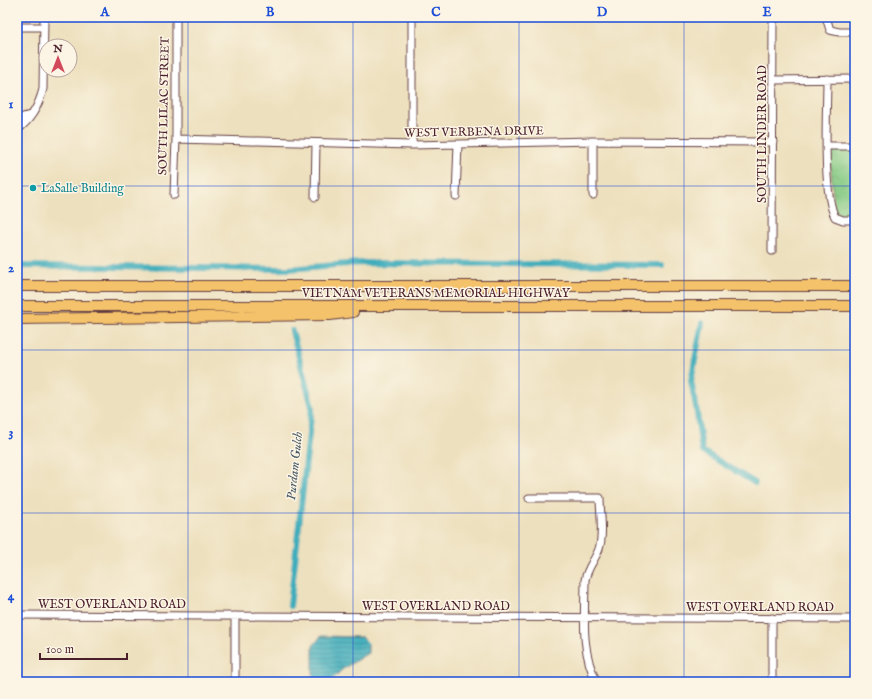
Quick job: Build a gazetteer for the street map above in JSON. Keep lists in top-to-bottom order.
{
  "streets": {
    "highway": ["VIETNAM VETERANS MEMORIAL HIGHWAY"],
    "street": [
      "SOUTH LILAC STREET",
      "WEST VERBENA DRIVE",
      "SOUTH LINDER ROAD",
      "WEST OVERLAND ROAD"
    ]
  },
  "crossings": [
    ["SOUTH LILAC STREET", "WEST VERBENA DRIVE"],
    ["WEST VERBENA DRIVE", "SOUTH LINDER ROAD"]
  ],
  "water": ["Purdam Gulch"],
  "places": ["LaSalle Building"],
  "scale_bar": "100 m",
  "north": "top",
  "grid": {
    "columns": [
      "A",
      "B",
      "C",
      "D",
      "E"
    ],
    "rows": [
      "1",
      "2",
      "3",
      "4"
    ]
  }
}
